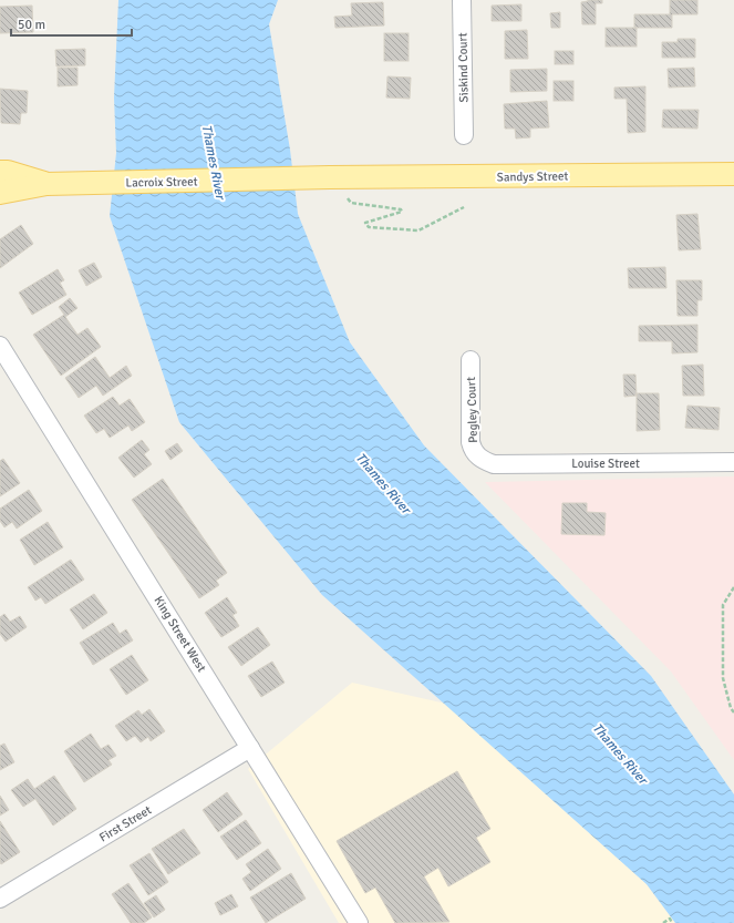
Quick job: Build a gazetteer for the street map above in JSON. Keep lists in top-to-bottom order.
{
  "streets": {
    "main road": ["Sandys Street", "Lacroix Street"],
    "street": [
      "Siskind Court",
      "Pegley Court",
      "Louise Street",
      "King Street West",
      "First Street"
    ]
  },
  "crossings": [
    ["Sandys Street", "Lacroix Street"],
    ["Pegley Court", "Louise Street"],
    ["King Street West", "First Street"]
  ],
  "water": ["Thames River"],
  "scale_bar": "50 m"
}
